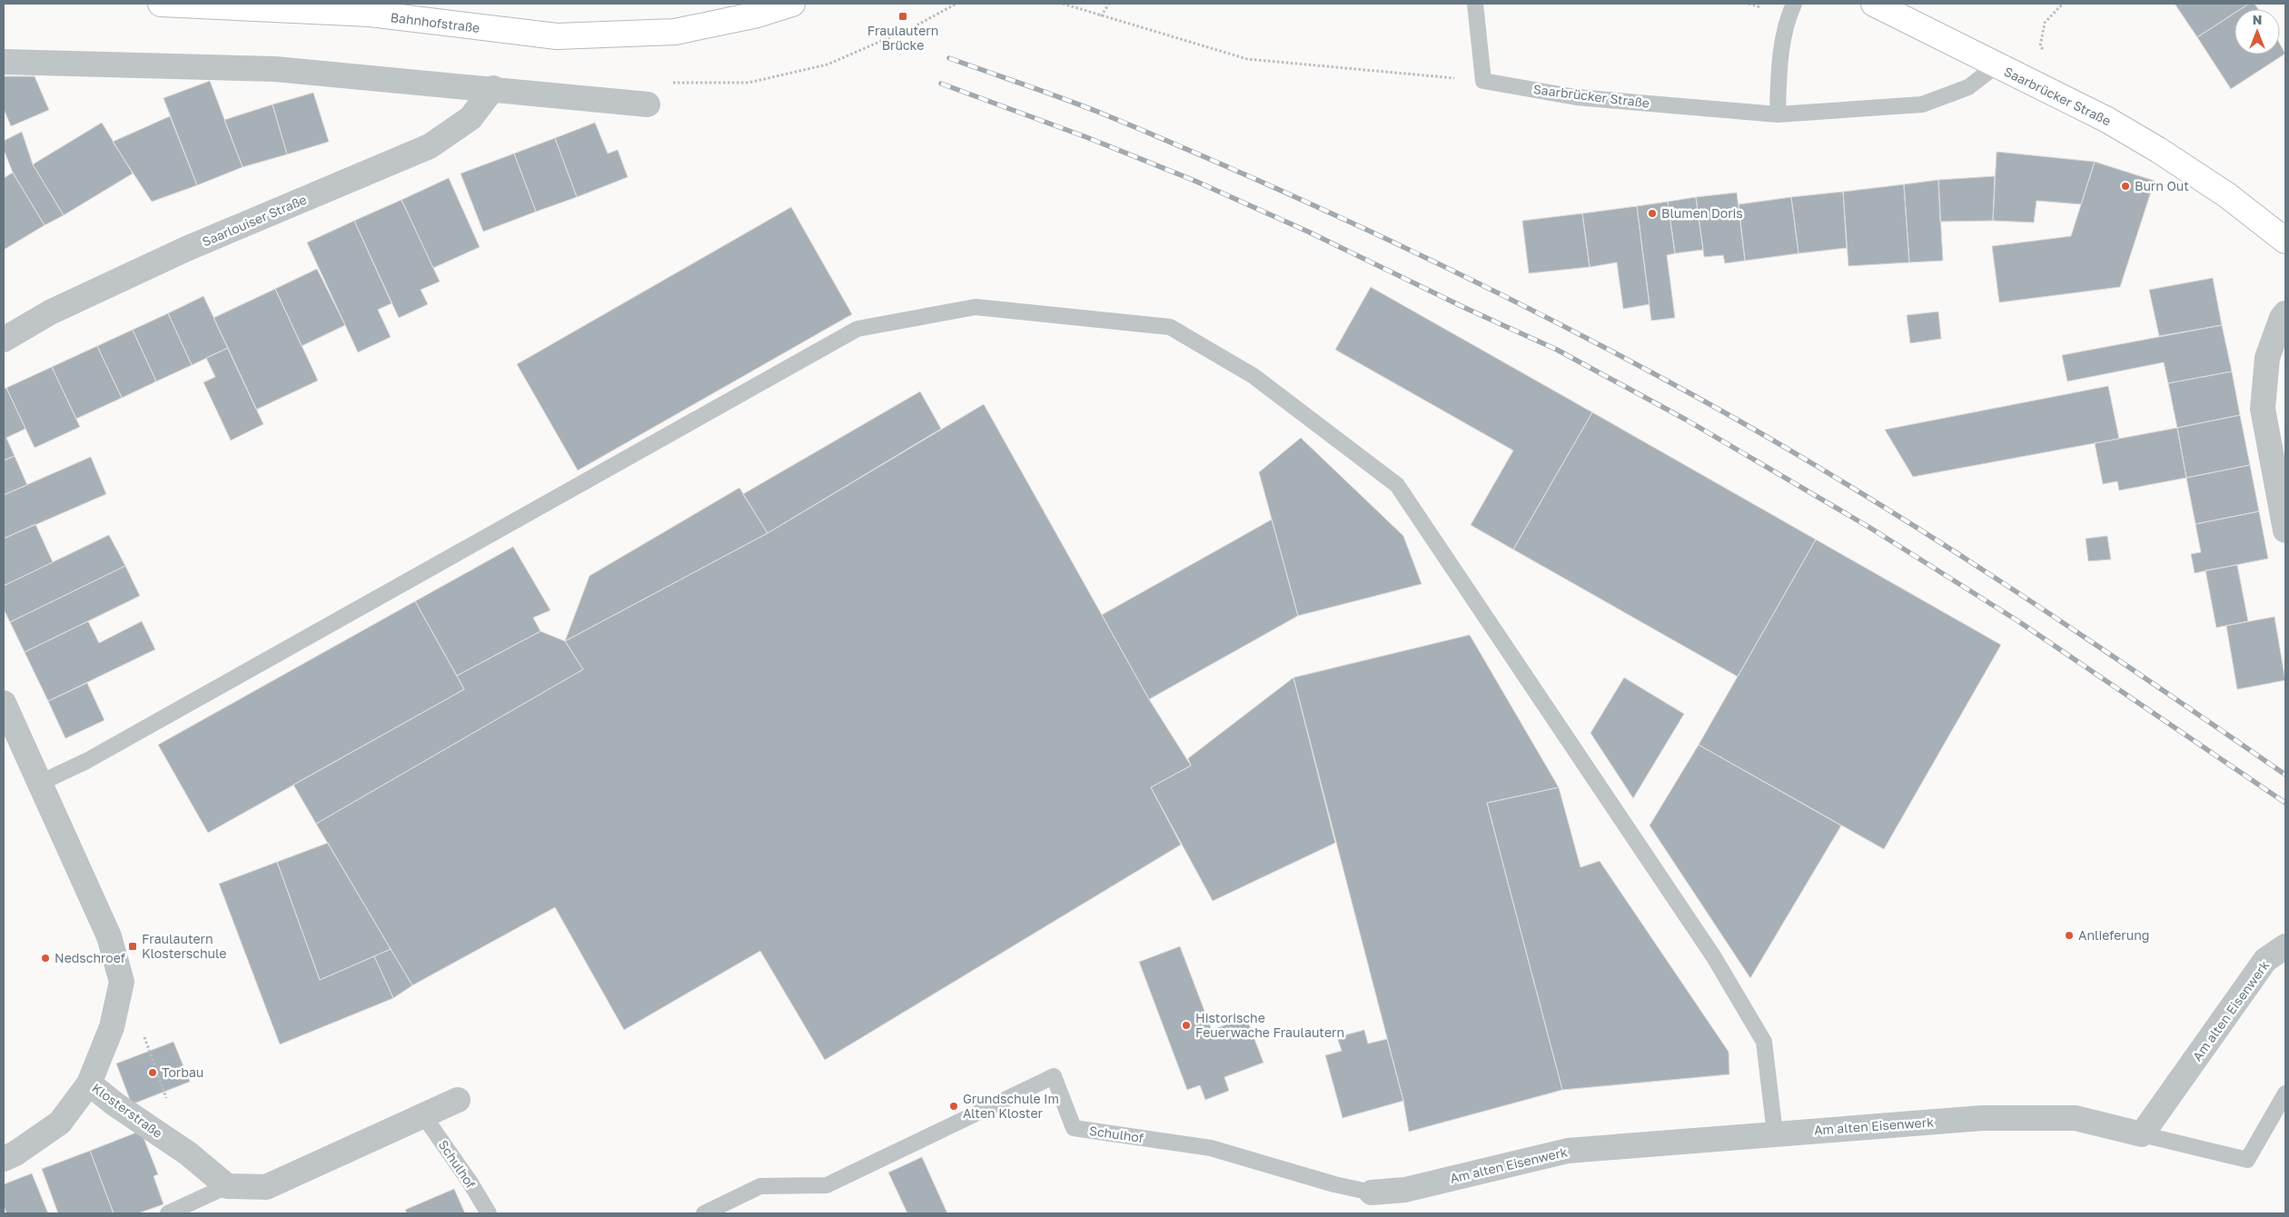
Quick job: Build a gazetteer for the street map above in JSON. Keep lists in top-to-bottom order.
{
  "streets": {
    "main road": ["Bahnhofstraße", "Saarbrücker Straße"],
    "street": ["Saarlouiser Straße", "Am alten Eisenwerk", "Klosterstraße"],
    "lane": ["Schulhof"]
  },
  "crossings": [
    ["Am alten Eisenwerk", "Schulhof"]
  ],
  "places": {
    "transit": ["Fraulautern Brücke", "Fraulautern Klosterschule"],
    "other": [
      "Burn Out",
      "Blumen Doris",
      "Anlieferung",
      "Nedschroef",
      "Historische Feuerwache Fraulautern",
      "Torbau",
      "Grundschule Im Alten Kloster"
    ]
  },
  "north": "top"
}
